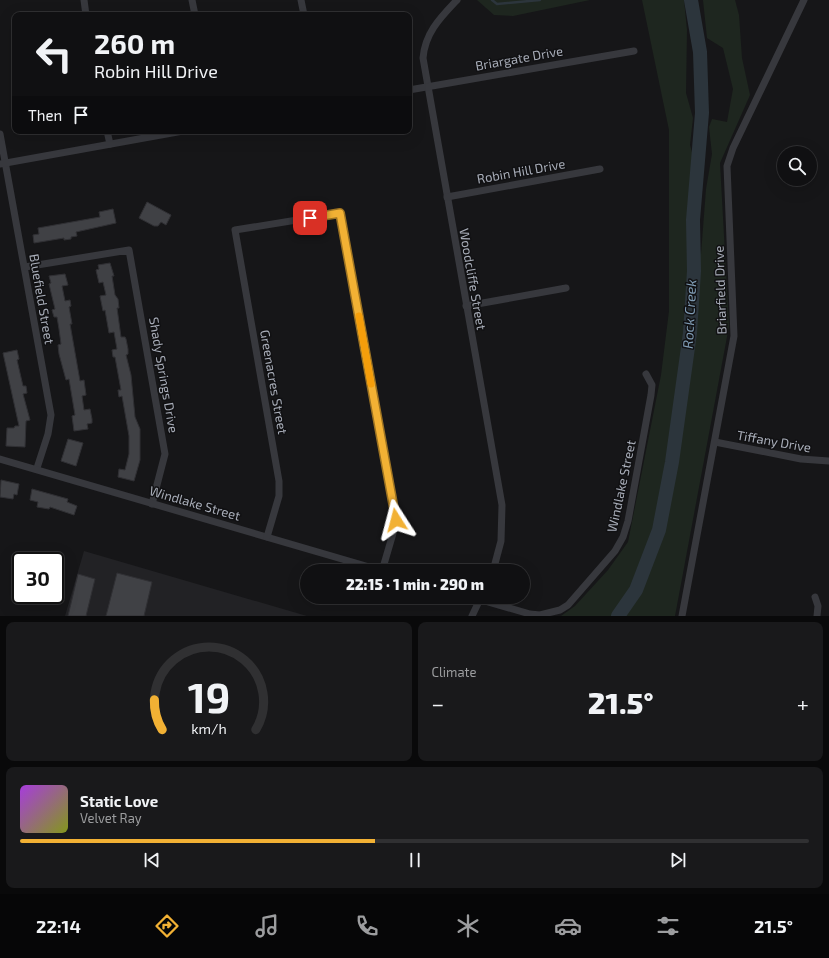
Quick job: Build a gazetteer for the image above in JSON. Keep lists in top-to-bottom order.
{
  "streets": {
    "street": [
      "Briargate Drive",
      "Robin Hill Drive",
      "Woodcliffe Street",
      "Briarfield Drive",
      "Bluefield Street",
      "Shady Springs Drive",
      "Greenacres Street",
      "Tiffany Drive",
      "Windlake Street"
    ]
  },
  "crossings": [
    ["Briargate Drive", "Woodcliffe Street"],
    ["Robin Hill Drive", "Woodcliffe Street"],
    ["Briarfield Drive", "Tiffany Drive"],
    ["Bluefield Street", "Shady Springs Drive"],
    ["Bluefield Street", "Windlake Street"],
    ["Shady Springs Drive", "Windlake Street"],
    ["Greenacres Street", "Windlake Street"]
  ],
  "water": ["Rock Creek"],
  "page": {
    "turn": ["260 m", "Robin Hill Drive"],
    "then": "Then",
    "limit": "30",
    "trip": "22:15 · 1 min · 290 m",
    "tile": "Climate",
    "heat": ["−", "21.5°", "+"],
    "song": ["Static Love", "Velvet Ray"],
    "tabs": ["22:14", "21.5°"],
    "gauge": ["19", "km/h"]
  }
}
